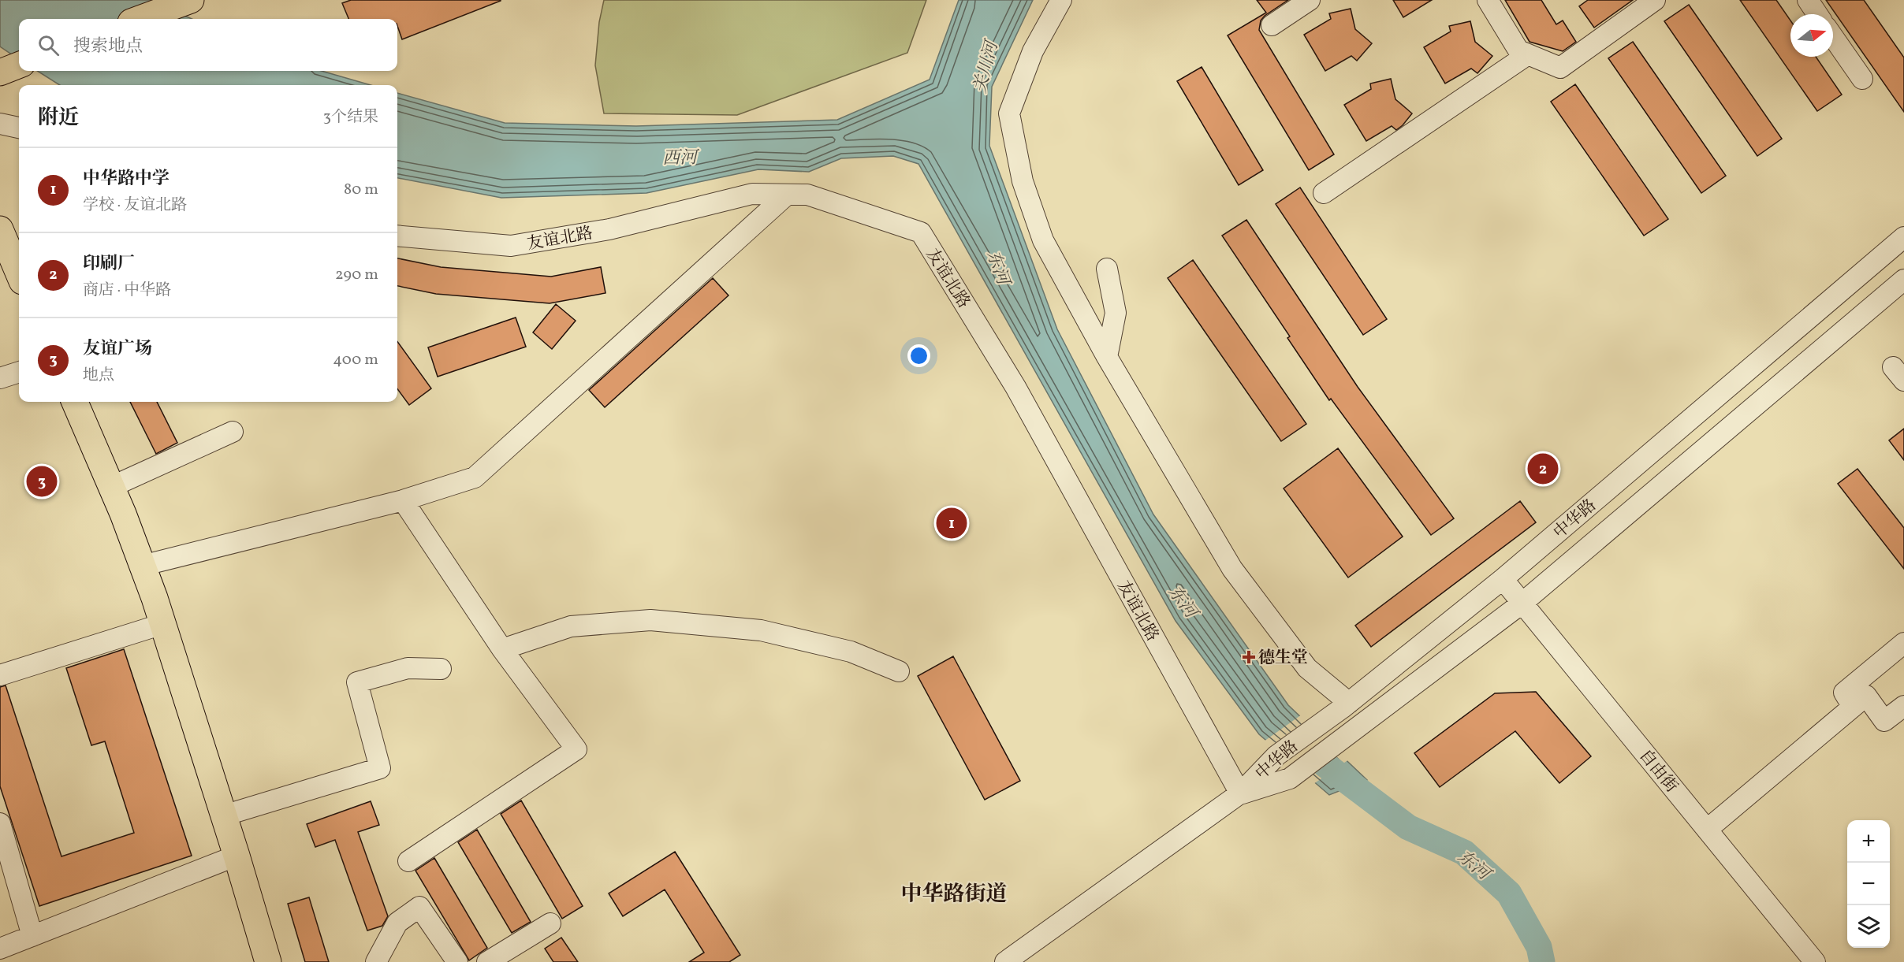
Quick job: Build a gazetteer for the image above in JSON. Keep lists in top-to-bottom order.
{
  "streets": {
    "street": ["友谊北路", "中华路", "自由街"]
  },
  "crossings": [
    ["友谊北路", "中华路"],
    ["中华路", "自由街"]
  ],
  "districts": ["中华路街道"],
  "water": ["关川河", "西河", "东河"],
  "places": {
    "health": ["德生堂"]
  },
  "north": "right",
  "page": {
    "search": "搜索地点",
    "heading": ["附近", "3个结果"],
    "list": [
      {
        "mark": "1",
        "name": "中华路中学",
        "note": "学校 · 友谊北路",
        "value": "80 m"
      },
      {
        "mark": "2",
        "name": "印刷厂",
        "note": "商店 · 中华路",
        "value": "290 m"
      },
      {
        "mark": "3",
        "name": "友谊广场",
        "note": "地点",
        "value": "400 m"
      }
    ],
    "pins": ["2", "3", "1"],
    "map_buttons": ["+", "−"]
  }
}
